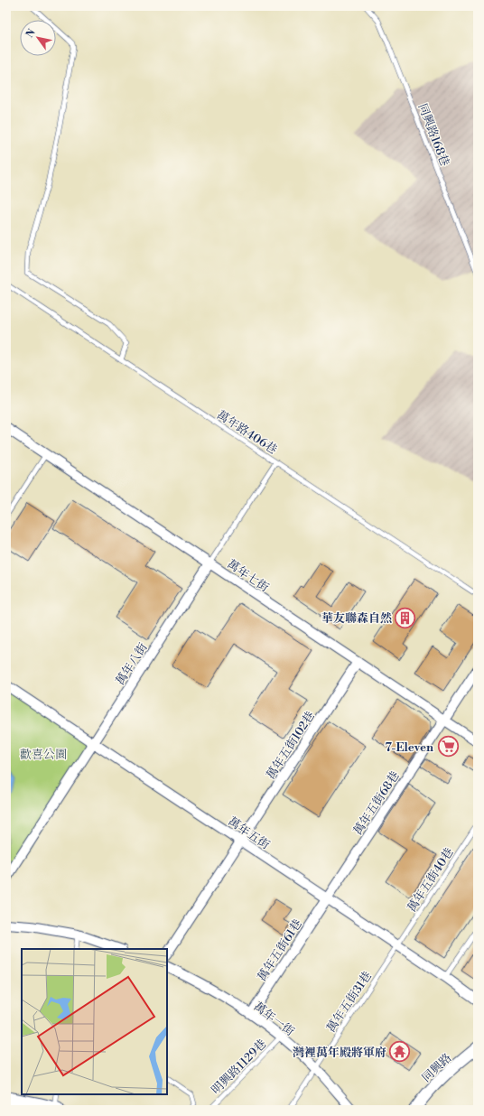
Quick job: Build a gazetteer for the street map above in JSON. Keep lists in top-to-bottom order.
{
  "streets": {
    "street": [
      "萬年七街",
      "萬年八街",
      "萬年五街102巷",
      "萬年五街68巷",
      "萬年五街",
      "萬年五街61巷",
      "萬年一街",
      "同興路"
    ],
    "lane": [
      "同興路168巷",
      "萬年路406巷",
      "萬年五街40巷",
      "萬年五街31巷",
      "明興路1129巷"
    ]
  },
  "crossings": [
    ["萬年路406巷", "萬年八街"],
    ["萬年七街", "萬年八街"],
    ["萬年七街", "萬年五街102巷"],
    ["萬年七街", "萬年五街68巷"],
    ["萬年八街", "萬年五街"],
    ["萬年五街102巷", "萬年五街"],
    ["萬年五街68巷", "萬年五街"],
    ["萬年五街68巷", "萬年五街61巷"],
    ["萬年五街", "萬年五街40巷"],
    ["萬年五街", "萬年五街61巷"],
    ["萬年五街", "萬年五街31巷"],
    ["萬年五街40巷", "萬年五街31巷"],
    ["萬年五街61巷", "萬年一街"],
    ["萬年五街31巷", "萬年一街"],
    ["萬年一街", "明興路1129巷"]
  ],
  "parks": ["歡喜公園"],
  "places": {
    "building": ["華友聯森自然"],
    "supermarket": ["7-Eleven"],
    "temple": ["灣裡萬年殿將軍府"]
  },
  "north": "top left"
}
